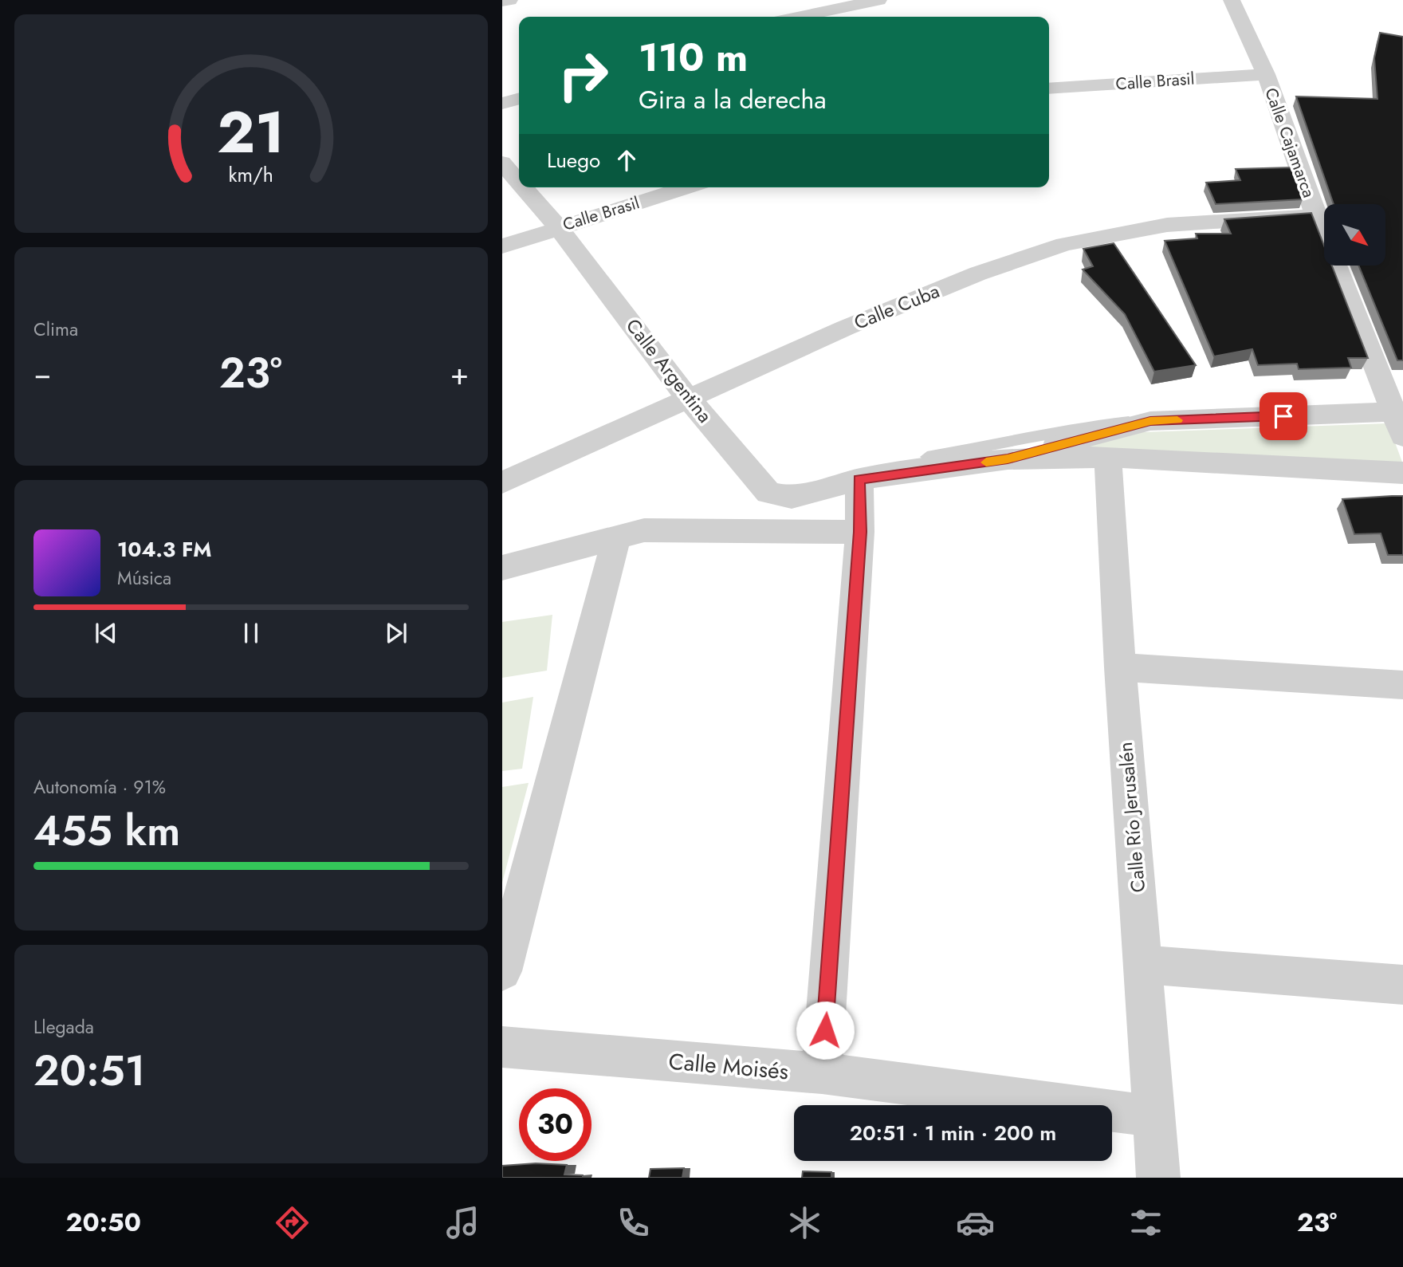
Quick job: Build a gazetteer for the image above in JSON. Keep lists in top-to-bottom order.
{
  "streets": {
    "street": [
      "Calle Brasil",
      "Calle Cajamarca",
      "Calle Cuba",
      "Calle Argentina",
      "Calle Río Jerusalén",
      "Calle Moisés"
    ]
  },
  "crossings": [
    ["Calle Brasil", "Calle Cajamarca"],
    ["Calle Brasil", "Calle Argentina"],
    ["Calle Cajamarca", "Calle Cuba"],
    ["Calle Cuba", "Calle Argentina"],
    ["Calle Río Jerusalén", "Calle Moisés"]
  ],
  "north": "bottom right",
  "page": {
    "turn": ["110 m", "Gira a la derecha"],
    "then": "Luego",
    "tile": [
      "Clima",
      ["Autonomía · 91%", "455 km"],
      ["Llegada", "20:51"]
    ],
    "heat": ["−", "23°", "+"],
    "song": ["104.3 FM", "Música"],
    "limit": "30",
    "trip": "20:51 · 1 min · 200 m",
    "tabs": ["20:50", "23°"],
    "gauge": ["21", "km/h"]
  }
}
